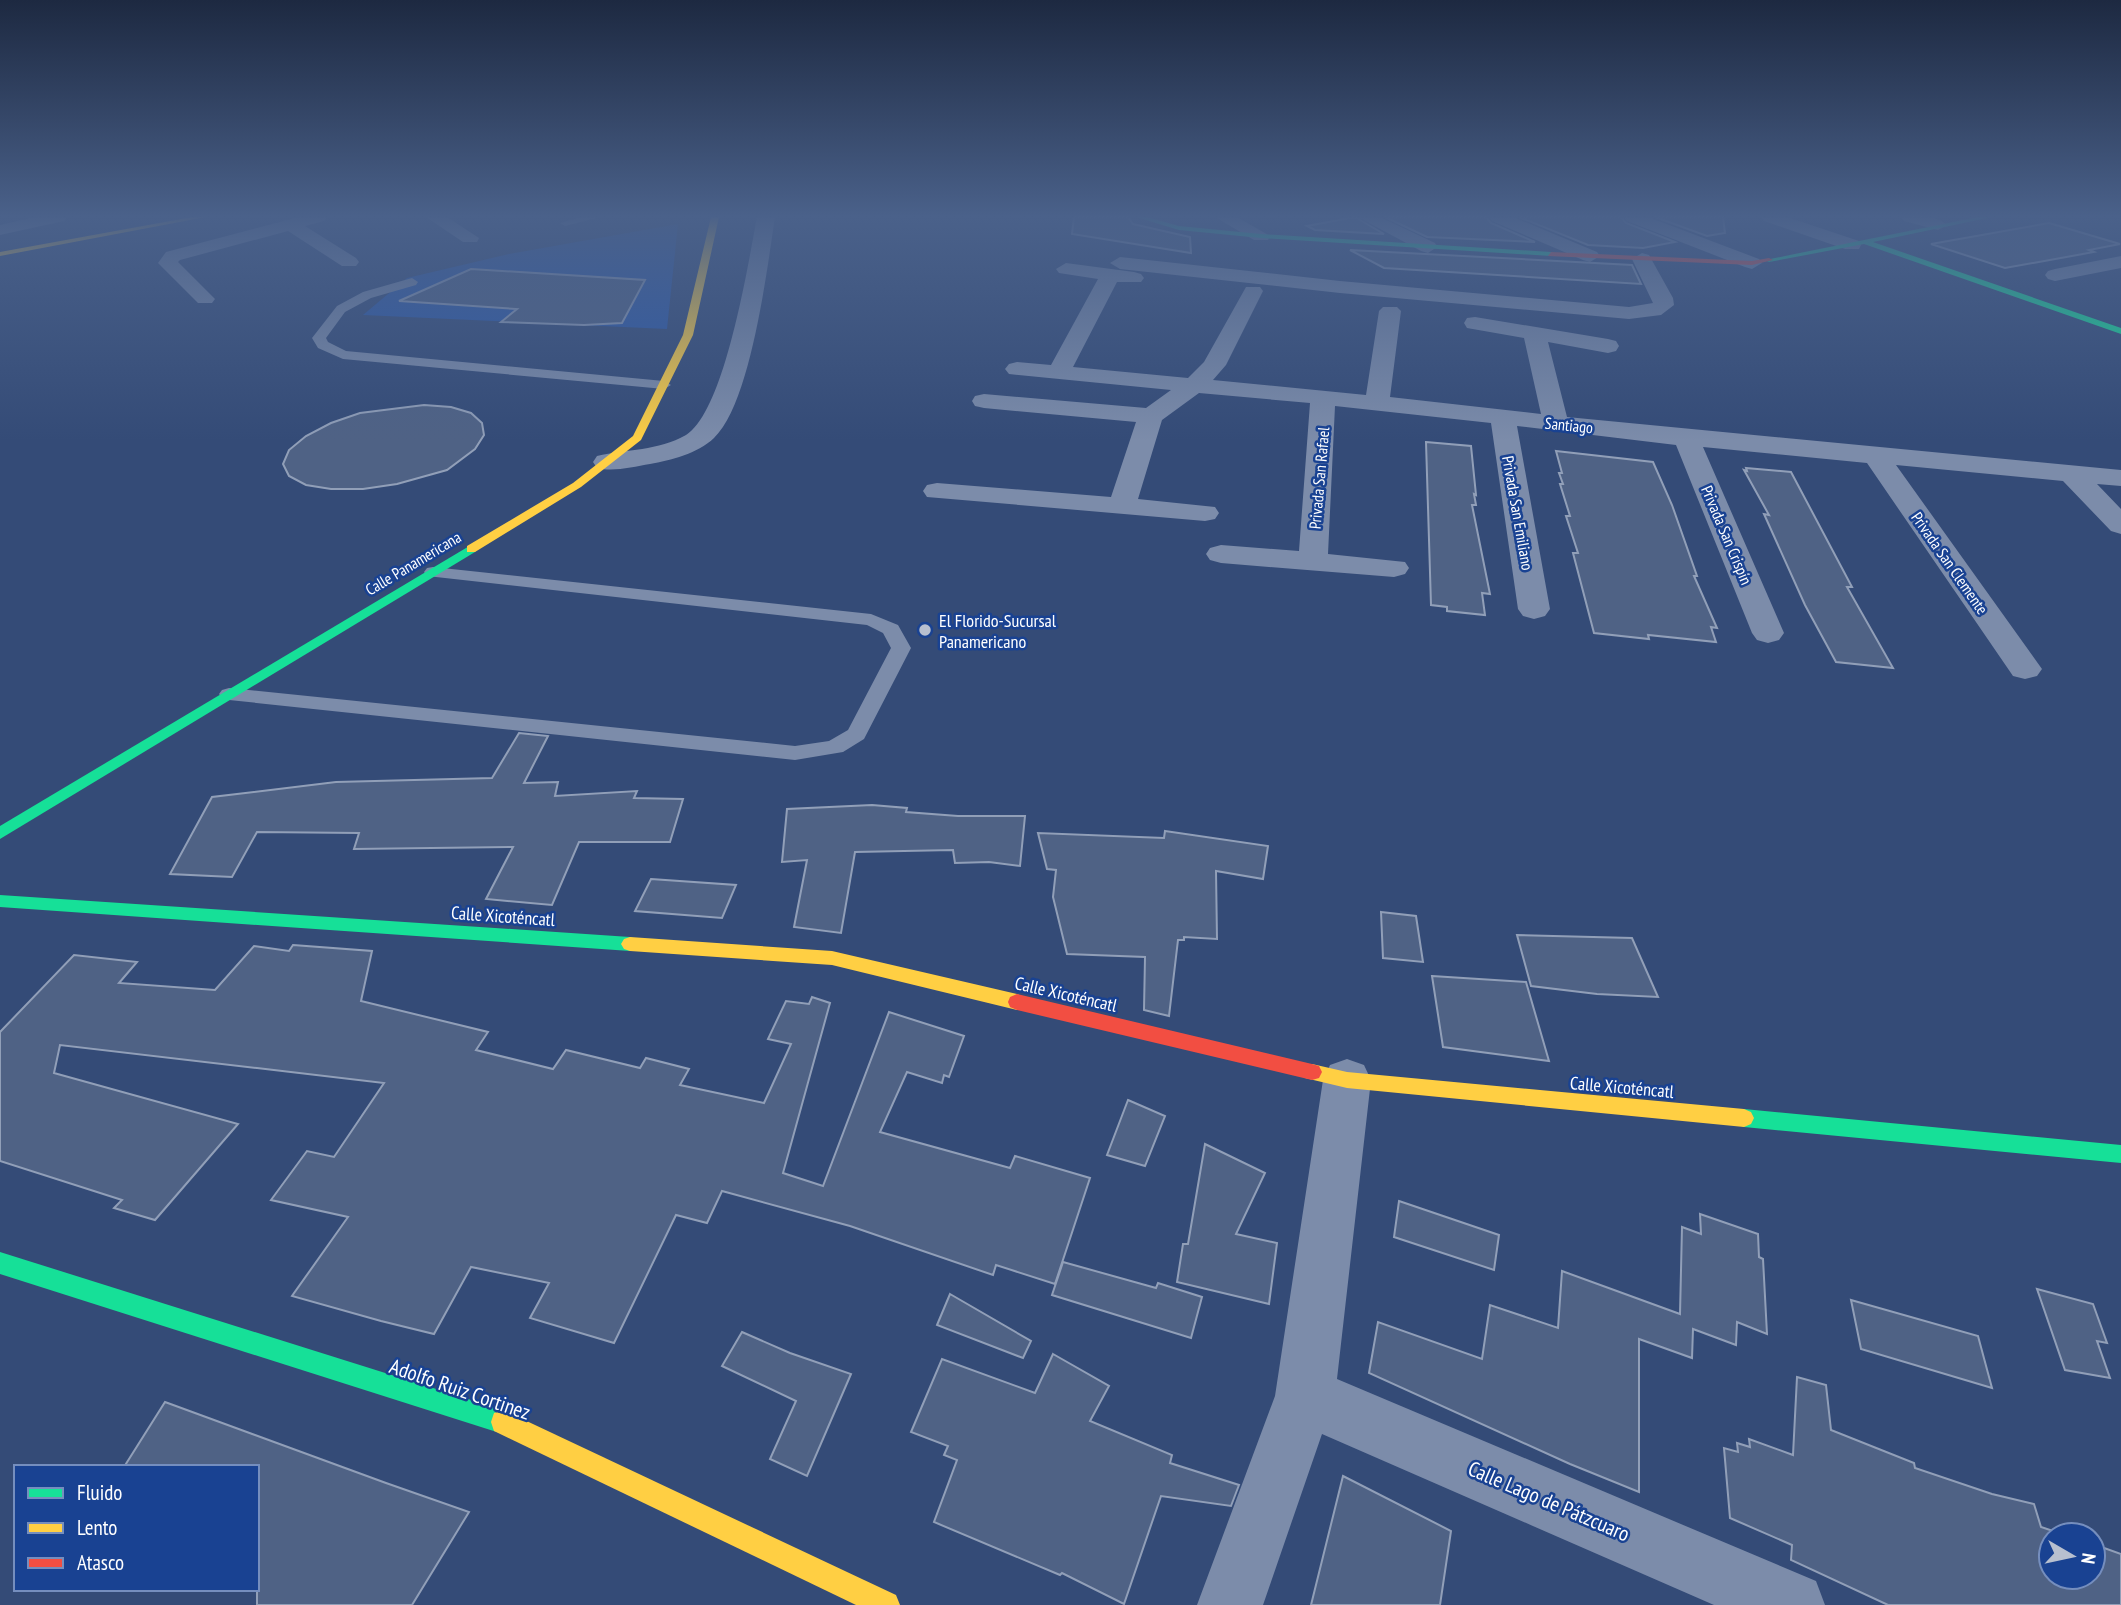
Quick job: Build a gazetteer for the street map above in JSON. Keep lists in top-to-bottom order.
{
  "streets": {
    "street": [
      "Santiago",
      "Privada San Rafael",
      "Privada San Emiliano",
      "Privada San Crispín",
      "Calle Panamericana",
      "Privada San Clemente",
      "Calle Xicoténcatl",
      "Adolfo Ruiz Cortinez",
      "Calle Lago de Pátzcuaro"
    ]
  },
  "crossings": [
    ["Santiago", "Privada San Rafael"],
    ["Santiago", "Privada San Emiliano"],
    ["Santiago", "Privada San Crispín"],
    ["Santiago", "Privada San Clemente"]
  ],
  "places": ["El Florido-Sucursal Panamericano"],
  "legend": ["Fluido", "Lento", "Atasco"],
  "north": "right"
}
